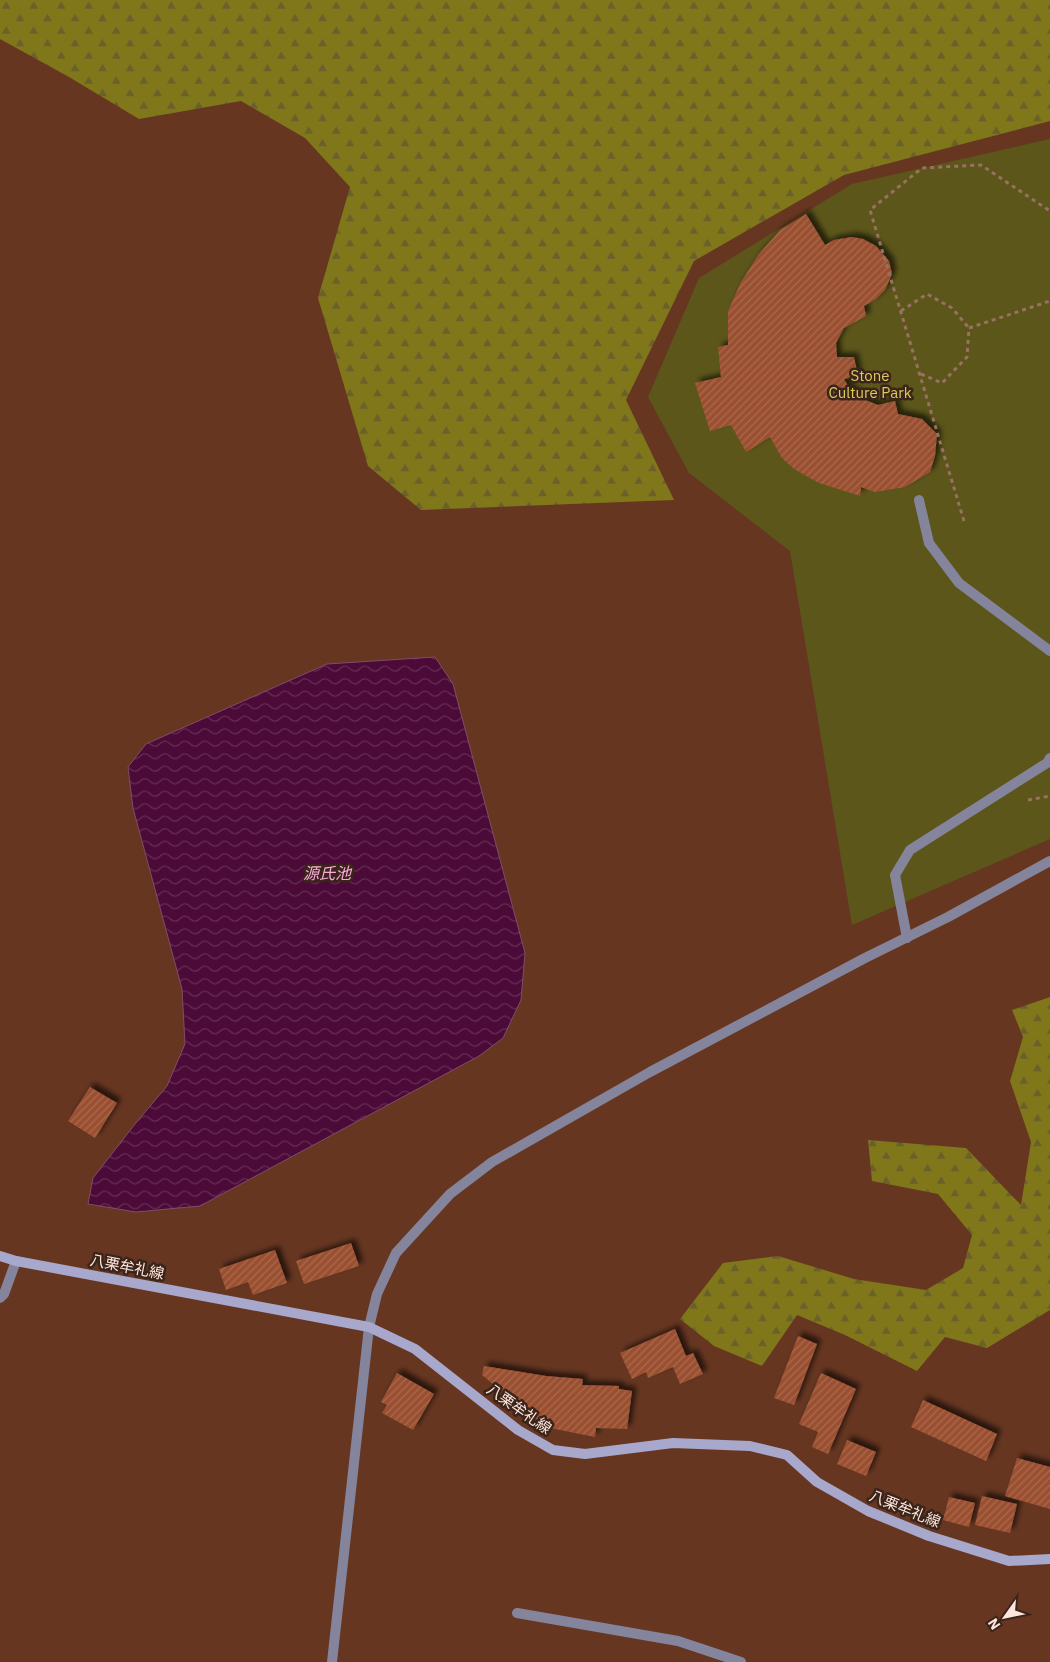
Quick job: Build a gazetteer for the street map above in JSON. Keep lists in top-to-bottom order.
{
  "streets": {
    "main road": ["八栗牟礼線"]
  },
  "water": ["源氏池"],
  "parks": ["Stone Culture Park"],
  "north": "bottom left"
}
